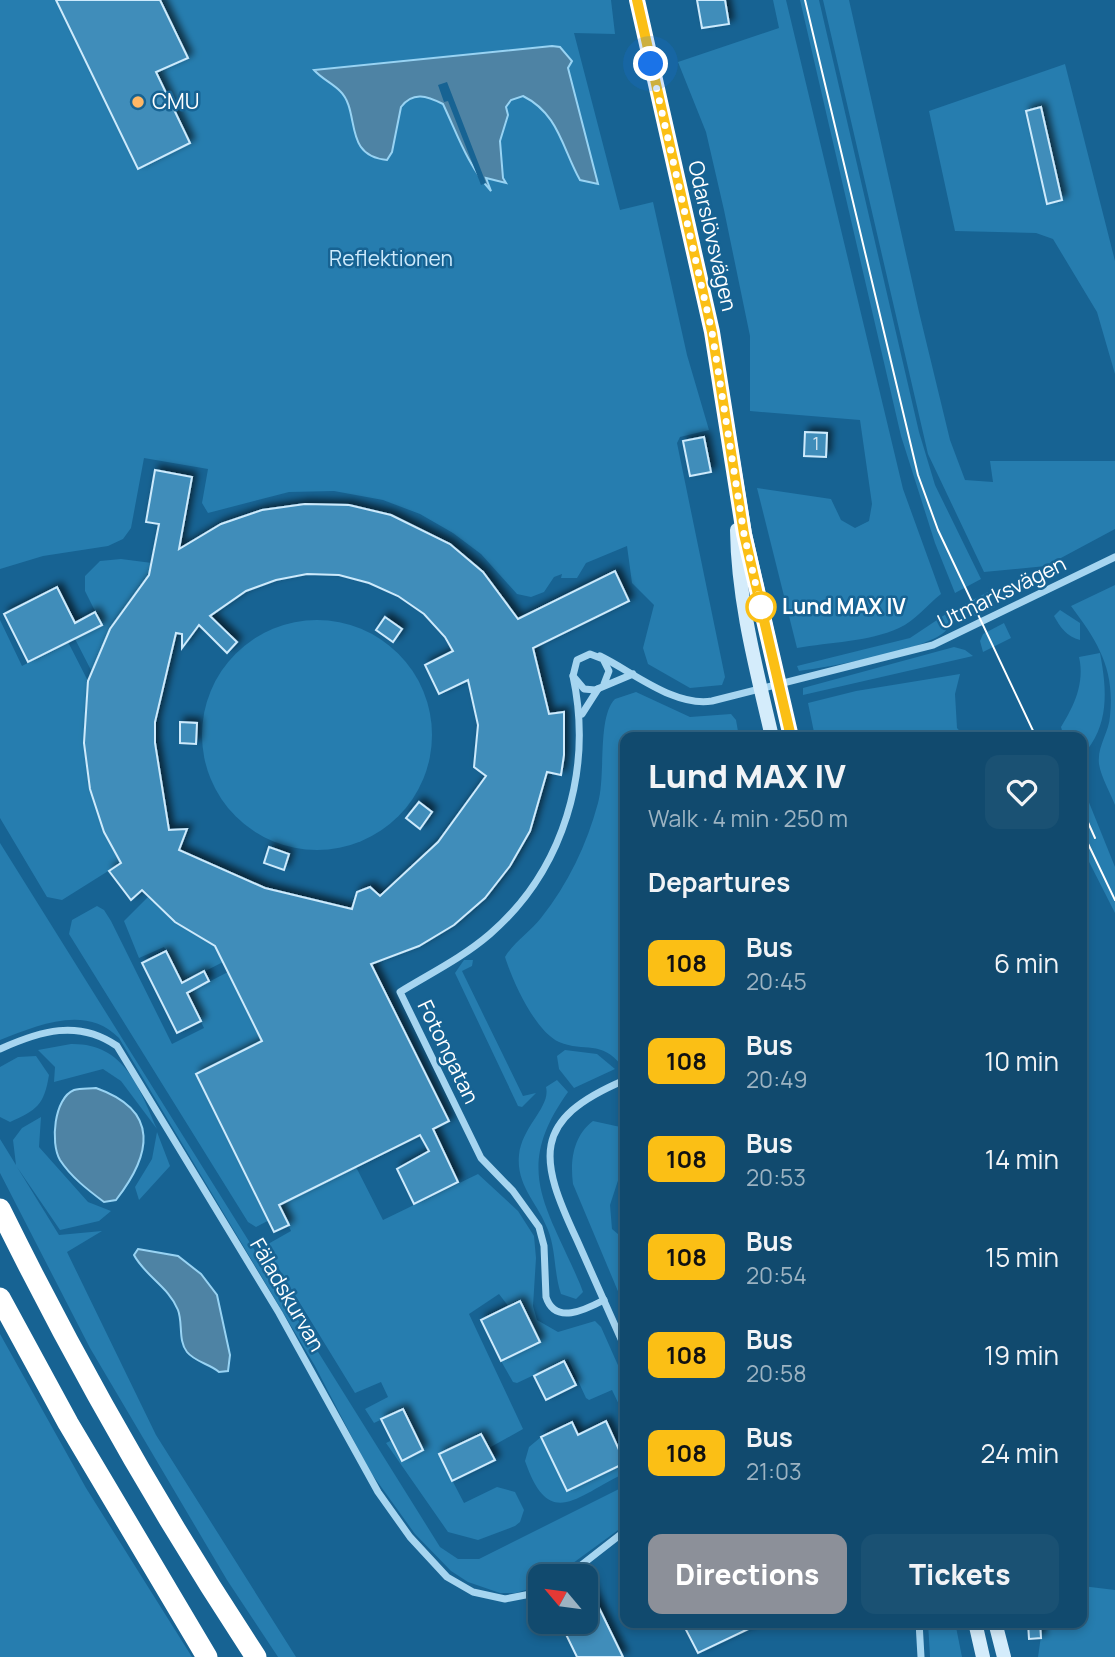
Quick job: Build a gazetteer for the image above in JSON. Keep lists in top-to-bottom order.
{
  "streets": {
    "main road": ["Odarslövsvägen"],
    "street": ["Utmarksvägen", "Fotongatan", "Fäladskurvan"]
  },
  "crossings": [
    ["Odarslövsvägen", "Utmarksvägen"]
  ],
  "parks": ["Reflektionen"],
  "places": ["CMU", "Lund MAX IV"],
  "lines": ["bus line 108"],
  "house_numbers": ["1"],
  "north": "top left",
  "page": {
    "heading": [
      ["Lund MAX IV", "Walk · 4 min · 250 m"],
      "Departures"
    ],
    "list": [
      {
        "mark": "108",
        "name": "Bus",
        "note": "20:45",
        "value": "6 min"
      },
      {
        "mark": "108",
        "name": "Bus",
        "note": "20:49",
        "value": "10 min"
      },
      {
        "mark": "108",
        "name": "Bus",
        "note": "20:53",
        "value": "14 min"
      },
      {
        "mark": "108",
        "name": "Bus",
        "note": "20:54",
        "value": "15 min"
      },
      {
        "mark": "108",
        "name": "Bus",
        "note": "20:58",
        "value": "19 min"
      },
      {
        "mark": "108",
        "name": "Bus",
        "note": "21:03",
        "value": "24 min"
      }
    ],
    "buttons": ["Directions", "Tickets"]
  }
}
